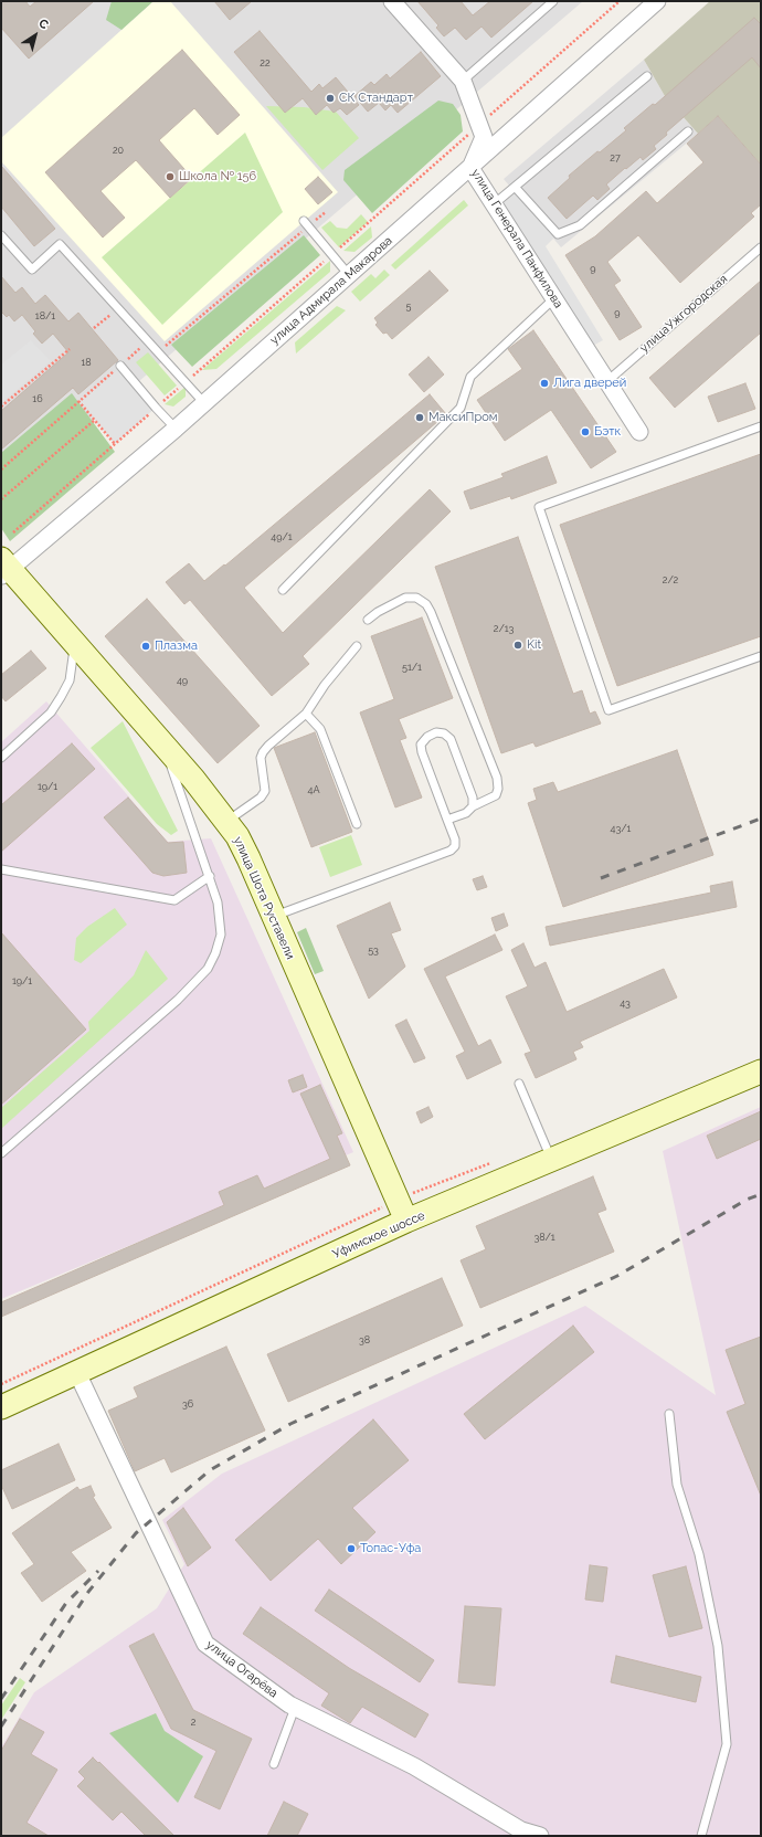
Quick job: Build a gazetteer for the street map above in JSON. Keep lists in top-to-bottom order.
{
  "streets": {
    "main road": ["улица Шота Руставели", "Уфимское шоссе"],
    "street": ["улица Генерала Панфилова", "улица Адмирала Макарова", "улица Огарёва"],
    "lane": ["улицаУжгородская"]
  },
  "crossings": [
    ["улица Генерала Панфилова", "улица Адмирала Макарова"],
    ["улица Генерала Панфилова", "улицаУжгородская"],
    ["улица Адмирала Макарова", "улица Шота Руставели"],
    ["улица Шота Руставели", "Уфимское шоссе"],
    ["Уфимское шоссе", "улица Огарёва"]
  ],
  "places": [
    "СК Стандарт",
    "Школа № 156",
    "Лига дверей",
    "МаксиПром",
    "Бэтк",
    "Kit",
    "Плазма",
    "Топас-Уфа"
  ],
  "house_numbers": [
    "22",
    "20",
    "27",
    "9",
    "5",
    "9",
    "18/1",
    "18",
    "16",
    "49/1",
    "2/2",
    "2/13",
    "51/1",
    "49",
    "19/1",
    "4А",
    "43/1",
    "53",
    "19/1",
    "43",
    "38/1",
    "38",
    "36",
    "2"
  ],
  "north": "top right"
}
